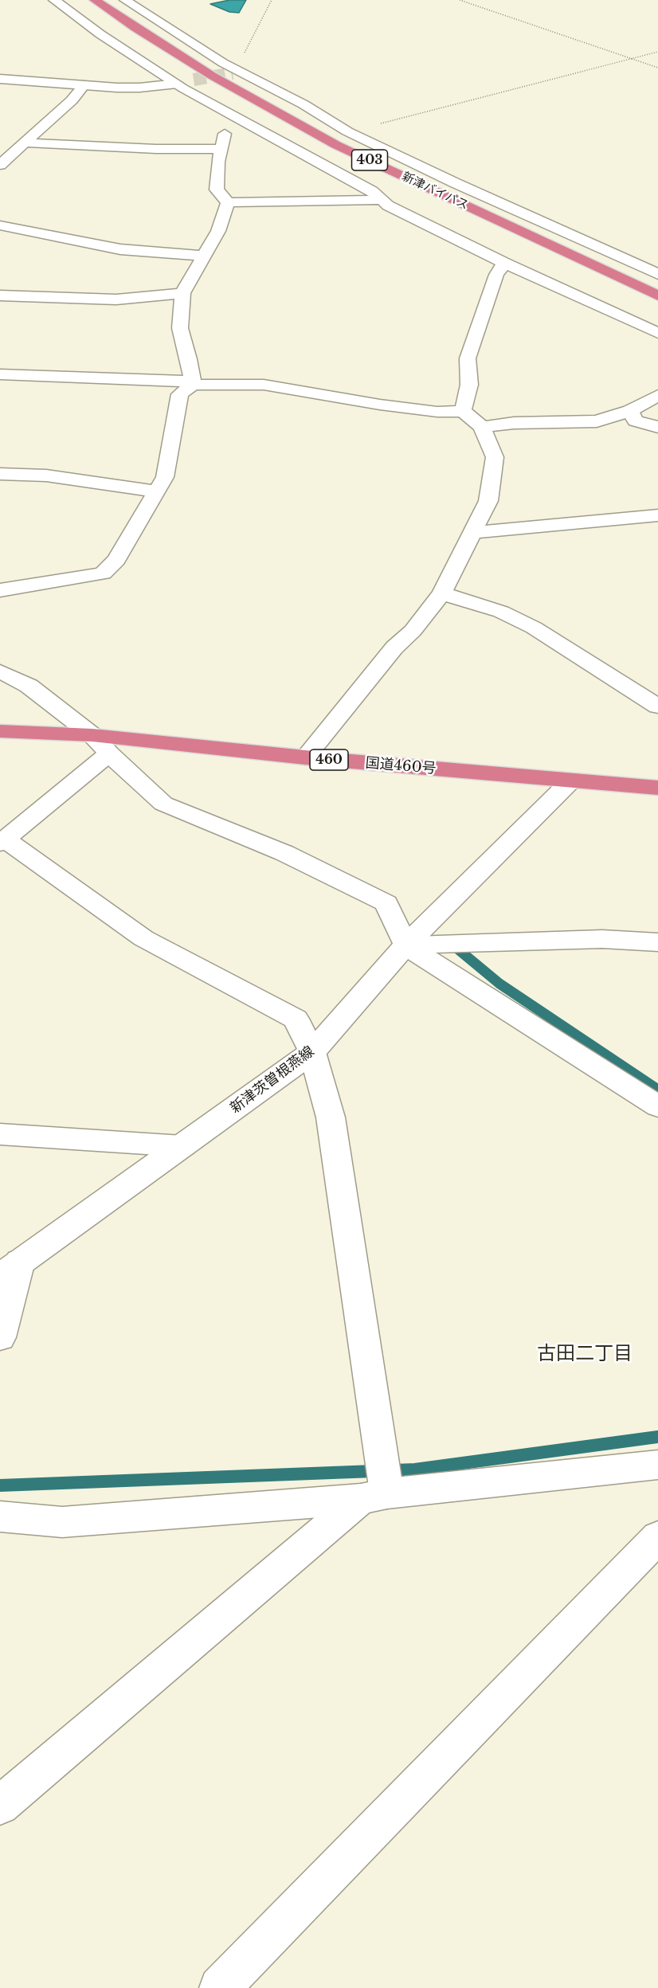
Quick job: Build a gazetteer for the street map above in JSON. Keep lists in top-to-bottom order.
{
  "streets": {
    "highway": [
      "403",
      "新津バイパス",
      "460",
      "国道460号"
    ],
    "street": ["新津茨曽根燕線"]
  },
  "crossings": [
    ["国道460号", "新津茨曽根燕線"]
  ],
  "districts": ["古田二丁目"]
}
